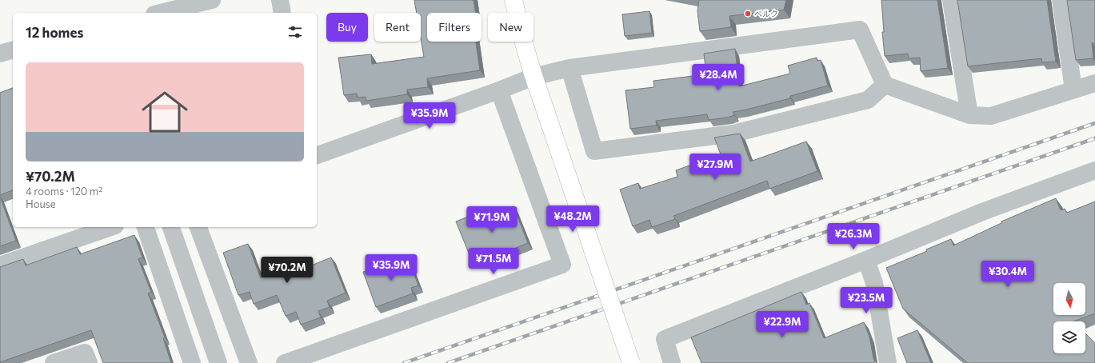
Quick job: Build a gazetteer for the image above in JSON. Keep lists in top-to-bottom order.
{
  "places": ["ベルク"],
  "north": "bottom",
  "page": {
    "chip": [
      "Buy",
      "Rent",
      "Filters",
      "New"
    ],
    "heading": "12 homes",
    "list": [
      {
        "name": "¥70.2M",
        "note": "4 rooms · 120 m² · House"
      }
    ],
    "price": [
      "¥28.4M",
      "¥35.9M",
      "¥27.9M",
      "¥48.2M",
      "¥71.9M",
      "¥26.3M",
      "¥71.5M",
      "¥35.9M",
      "¥70.2M",
      "¥30.4M",
      "¥23.5M",
      "¥22.9M"
    ]
  }
}
